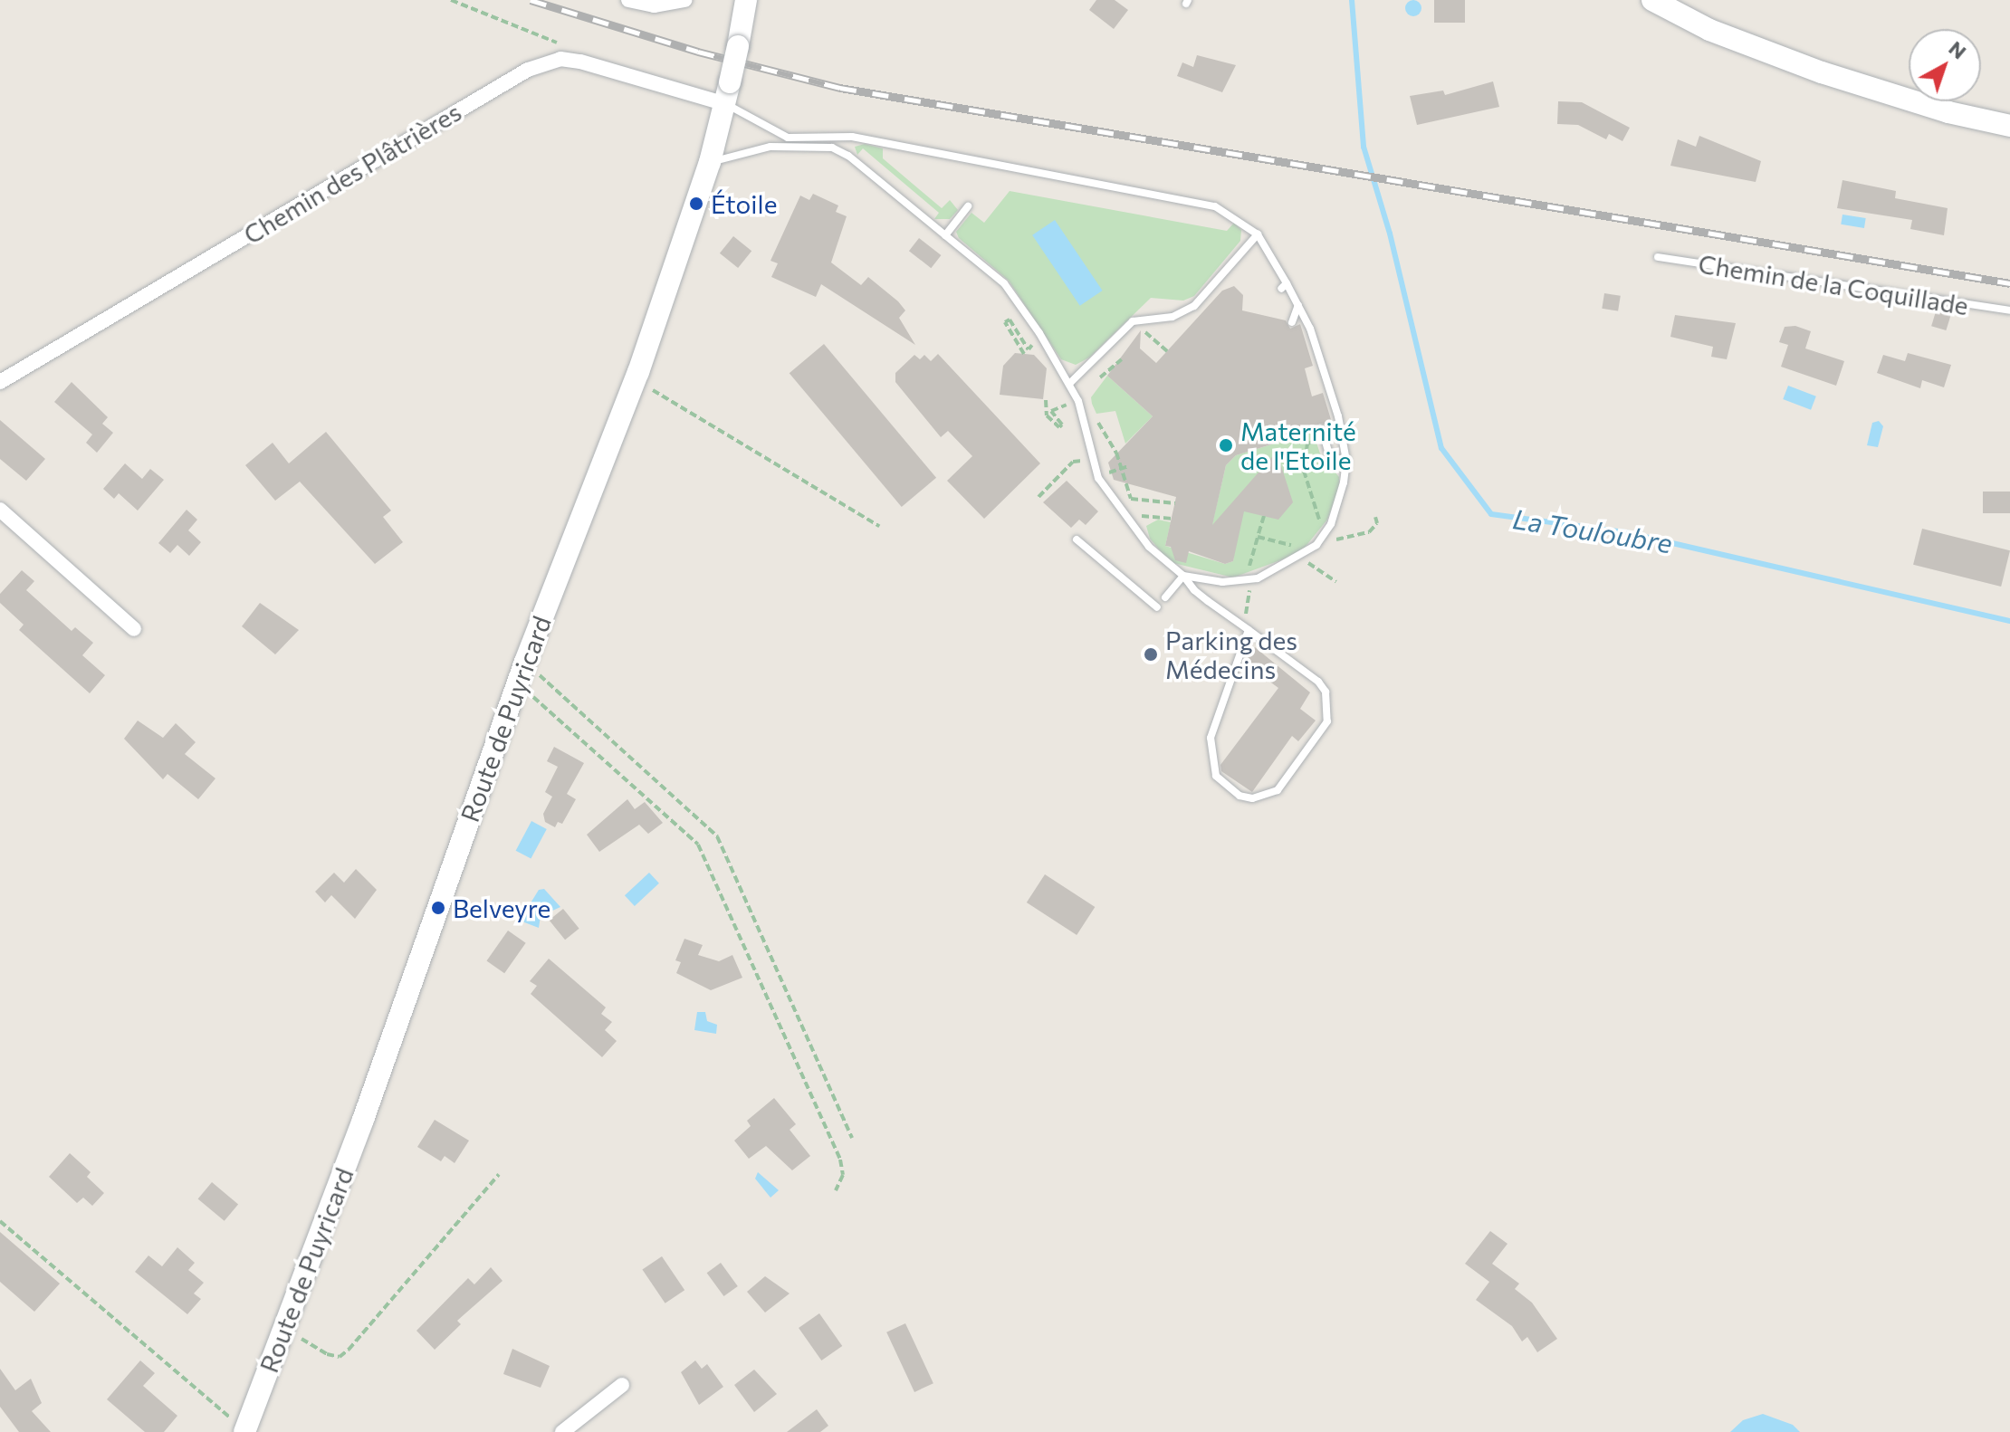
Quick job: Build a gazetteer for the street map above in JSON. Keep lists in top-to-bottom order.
{
  "streets": {
    "main road": ["Route de Puyricard"],
    "street": ["Chemin des Plâtrières"],
    "lane": ["Chemin de la Coquillade"]
  },
  "crossings": [
    ["Chemin des Plâtrières", "Route de Puyricard"]
  ],
  "water": ["La Touloubre"],
  "places": [
    "Étoile",
    "Maternité de l'Etoile",
    "Parking des Médecins",
    "Belveyre"
  ],
  "north": "top right"
}
